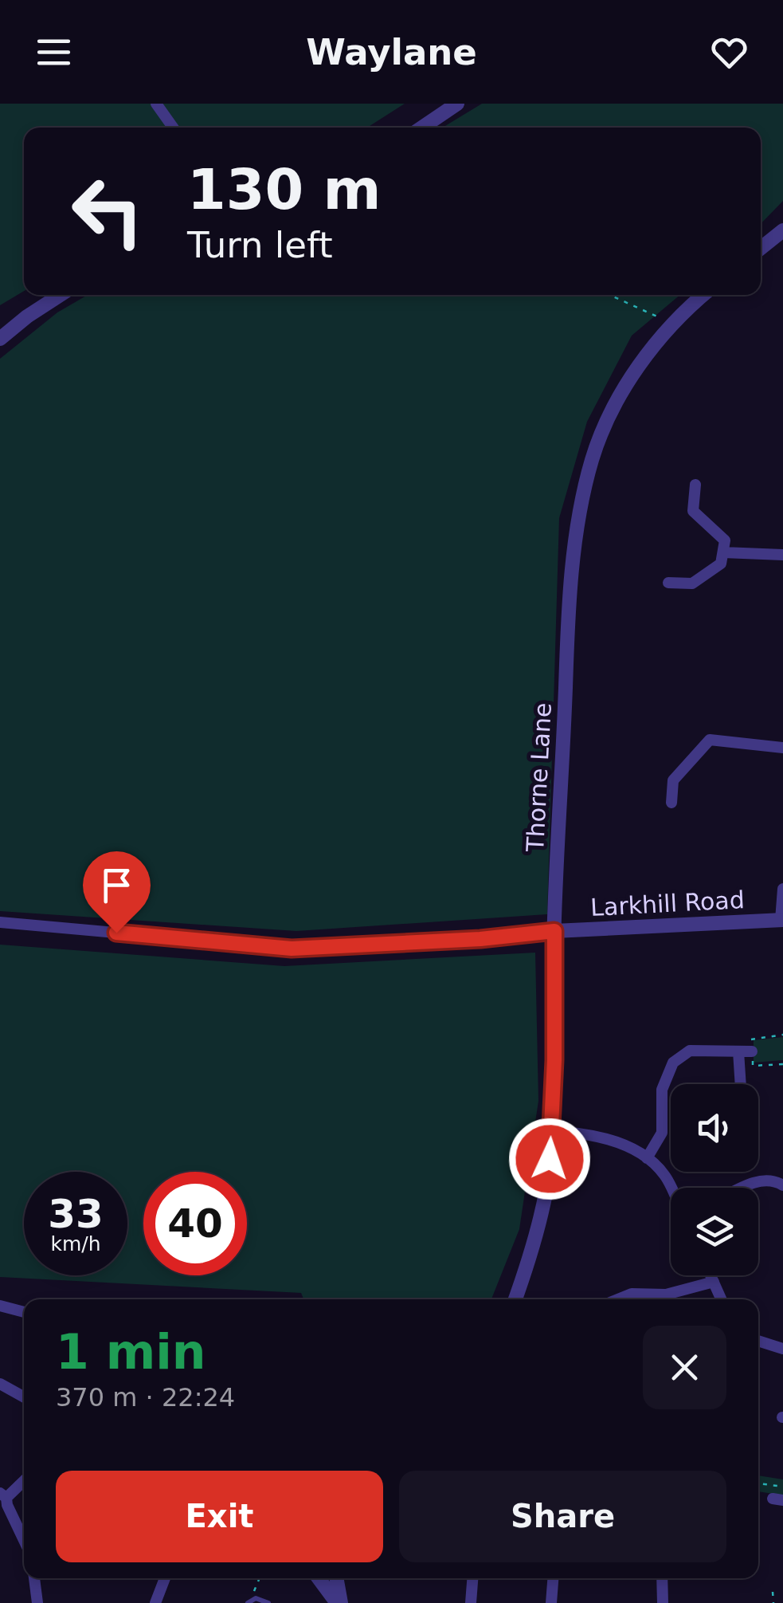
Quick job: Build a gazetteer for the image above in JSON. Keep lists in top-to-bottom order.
{
  "streets": {
    "street": ["Thorne Lane", "Larkhill Road"]
  },
  "crossings": [
    ["Thorne Lane", "Larkhill Road"]
  ],
  "page": {
    "header": "Waylane",
    "turn": ["130 m", "Turn left"],
    "speed": "33 km/h",
    "limit": "40",
    "heading": ["1 min", "370 m · 22:24"],
    "buttons": ["Exit", "Share"]
  }
}
